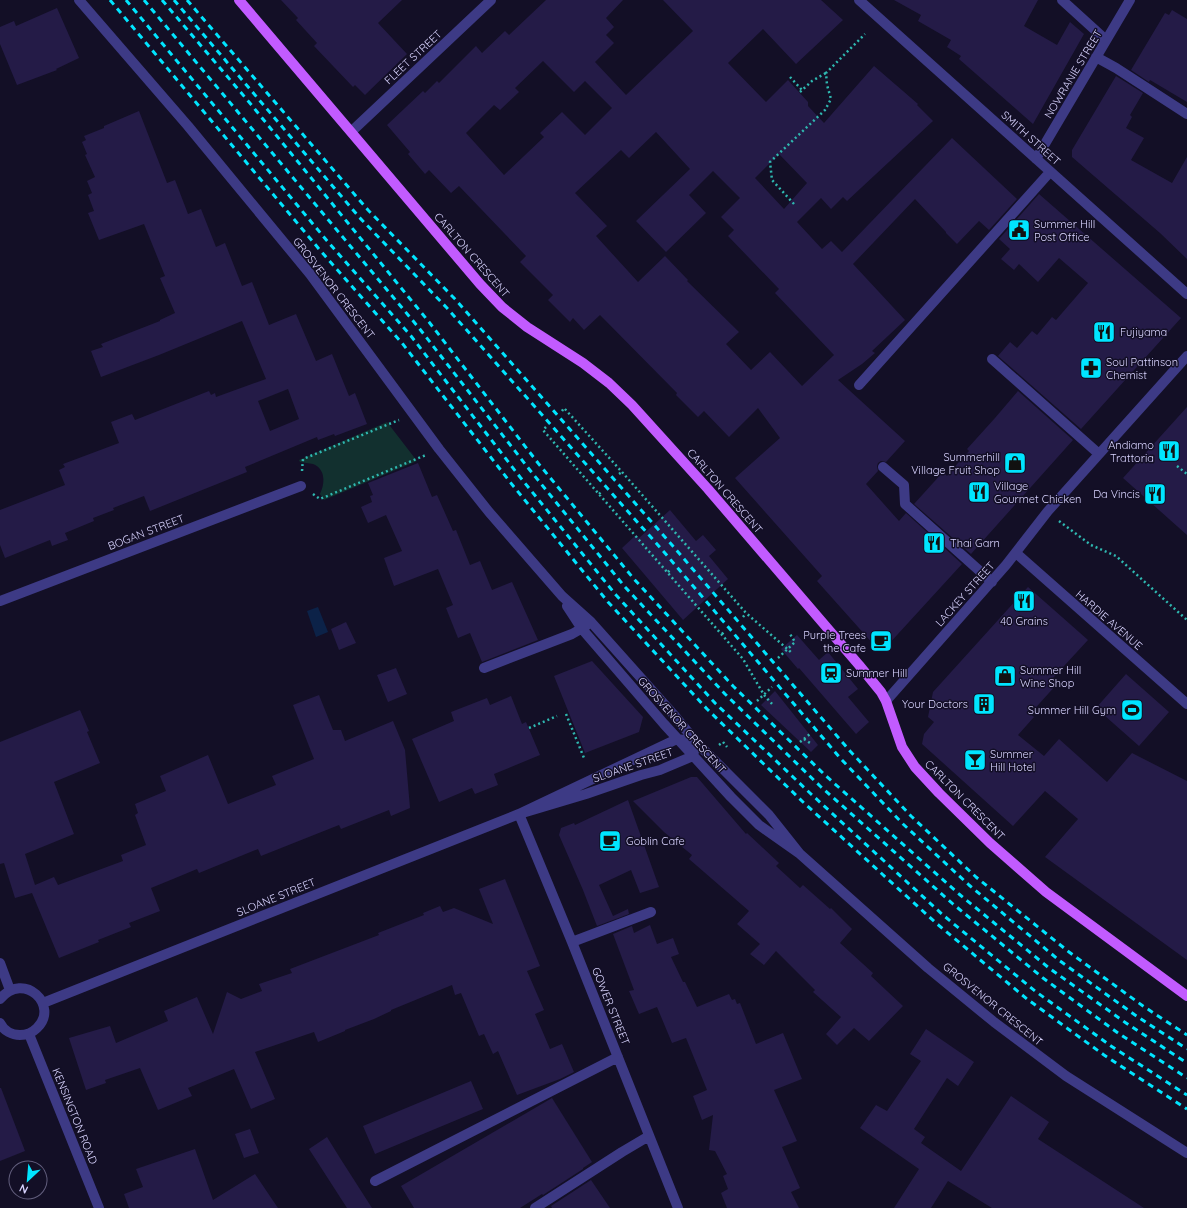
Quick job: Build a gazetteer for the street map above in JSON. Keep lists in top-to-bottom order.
{
  "streets": {
    "main road": ["CARLTON CRESCENT"],
    "street": [
      "FLEET STREET",
      "NOWRANIE STREET",
      "SMITH STREET",
      "GROSVENOR CRESCENT",
      "BOGAN STREET",
      "LACKEY STREET",
      "HARDIE AVENUE",
      "SLOANE STREET",
      "GOWER STREET",
      "KENSINGTON ROAD"
    ]
  },
  "crossings": [
    ["FLEET STREET", "CARLTON CRESCENT"],
    ["NOWRANIE STREET", "SMITH STREET"],
    ["CARLTON CRESCENT", "LACKEY STREET"],
    ["GROSVENOR CRESCENT", "SLOANE STREET"],
    ["LACKEY STREET", "HARDIE AVENUE"],
    ["SLOANE STREET", "GOWER STREET"]
  ],
  "places": {
    "public building": ["Summer Hill Post Office"],
    "restaurant": [
      "Fujiyama",
      "Andiamo Trattoria",
      "Village Gourmet Chicken",
      "Da Vincis",
      "Thai Garn",
      "40 Grains"
    ],
    "pharmacy": ["Soul Pattinson Chemist"],
    "shop": ["Summerhill Village Fruit Shop", "Summer Hill Wine Shop"],
    "cafe": ["Purple Trees the Cafe", "Goblin Cafe"],
    "station": ["Summer Hill"],
    "building": ["Your Doctors"],
    "sports": ["Summer Hill Gym"],
    "bar": ["Summer Hill Hotel"]
  },
  "north": "bottom left"
}
